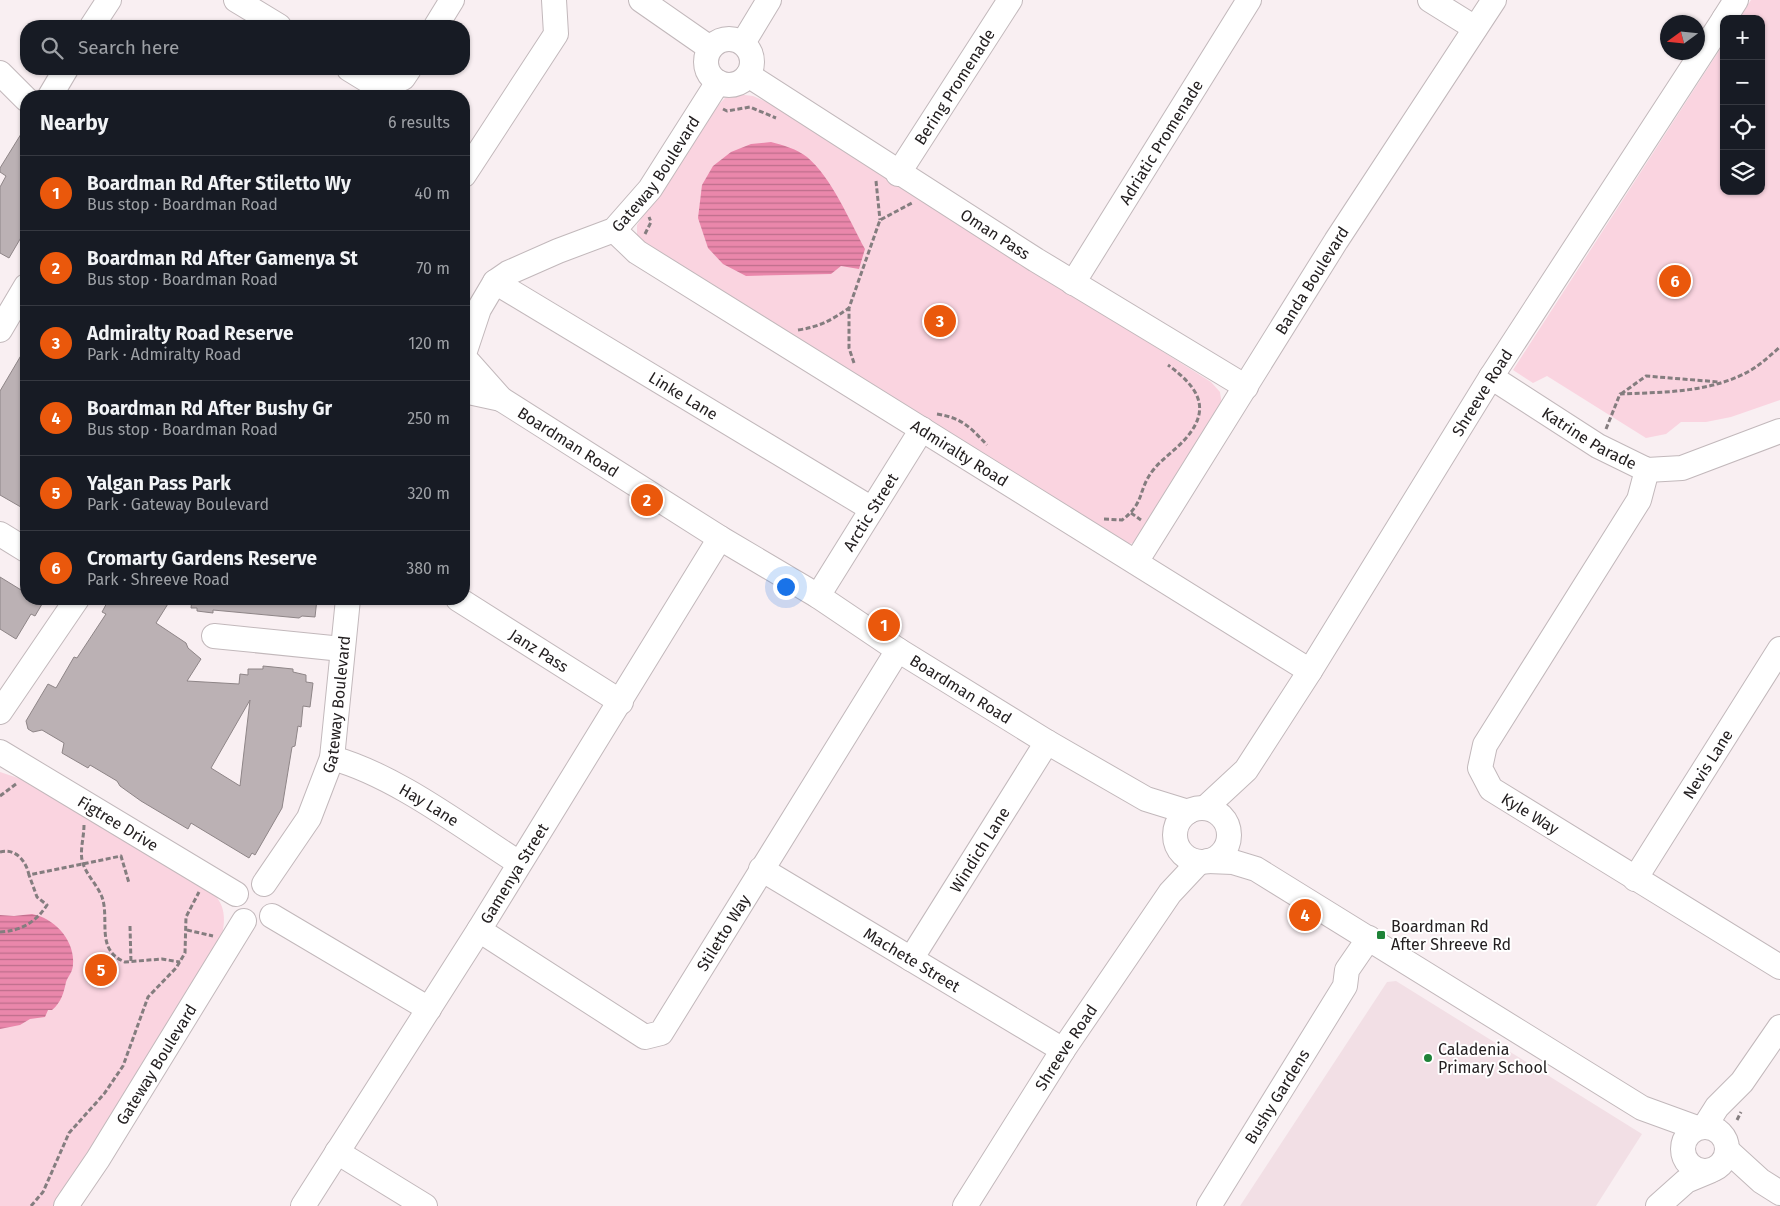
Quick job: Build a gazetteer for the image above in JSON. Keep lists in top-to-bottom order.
{
  "streets": {
    "street": [
      "Bering Promenade",
      "Adriatic Promenade",
      "Gateway Boulevard",
      "Oman Pass",
      "Banda Boulevard",
      "Shreeve Road",
      "Linke Lane",
      "Katrine Parade",
      "Boardman Road",
      "Admiralty Road",
      "Arctic Street",
      "Janz Pass",
      "Nevis Lane",
      "Hay Lane",
      "Kyle Way",
      "Figtree Drive",
      "Windich Lane",
      "Gamenya Street",
      "Stiletto Way",
      "Machete Street",
      "Bushy Gardens"
    ]
  },
  "crossings": [
    ["Bering Promenade", "Oman Pass"],
    ["Adriatic Promenade", "Oman Pass"],
    ["Gateway Boulevard", "Oman Pass"],
    ["Gateway Boulevard", "Linke Lane"],
    ["Gateway Boulevard", "Admiralty Road"],
    ["Gateway Boulevard", "Hay Lane"],
    ["Gateway Boulevard", "Figtree Drive"],
    ["Oman Pass", "Banda Boulevard"],
    ["Banda Boulevard", "Admiralty Road"],
    ["Shreeve Road", "Katrine Parade"],
    ["Shreeve Road", "Boardman Road"],
    ["Shreeve Road", "Admiralty Road"],
    ["Shreeve Road", "Machete Street"],
    ["Linke Lane", "Arctic Street"],
    ["Katrine Parade", "Kyle Way"],
    ["Boardman Road", "Arctic Street"],
    ["Boardman Road", "Windich Lane"],
    ["Boardman Road", "Gamenya Street"],
    ["Boardman Road", "Stiletto Way"],
    ["Boardman Road", "Bushy Gardens"],
    ["Admiralty Road", "Arctic Street"],
    ["Janz Pass", "Gamenya Street"],
    ["Nevis Lane", "Kyle Way"],
    ["Hay Lane", "Gamenya Street"],
    ["Windich Lane", "Machete Street"],
    ["Gamenya Street", "Stiletto Way"],
    ["Stiletto Way", "Machete Street"]
  ],
  "places": {
    "transit": ["Boardman Rd After Shreeve Rd"],
    "other": ["Caladenia Primary School"]
  },
  "north": "left",
  "page": {
    "map_buttons": ["+", "−"],
    "search": "Search here",
    "heading": ["Nearby", "6 results"],
    "list": [
      {
        "mark": "1",
        "name": "Boardman Rd After Stiletto Wy",
        "note": "Bus stop · Boardman Road",
        "value": "40 m"
      },
      {
        "mark": "2",
        "name": "Boardman Rd After Gamenya St",
        "note": "Bus stop · Boardman Road",
        "value": "70 m"
      },
      {
        "mark": "3",
        "name": "Admiralty Road Reserve",
        "note": "Park · Admiralty Road",
        "value": "120 m"
      },
      {
        "mark": "4",
        "name": "Boardman Rd After Bushy Gr",
        "note": "Bus stop · Boardman Road",
        "value": "250 m"
      },
      {
        "mark": "5",
        "name": "Yalgan Pass Park",
        "note": "Park · Gateway Boulevard",
        "value": "320 m"
      },
      {
        "mark": "6",
        "name": "Cromarty Gardens Reserve",
        "note": "Park · Shreeve Road",
        "value": "380 m"
      }
    ],
    "pins": [
      "6",
      "3",
      "2",
      "1",
      "4",
      "5"
    ]
  }
}
